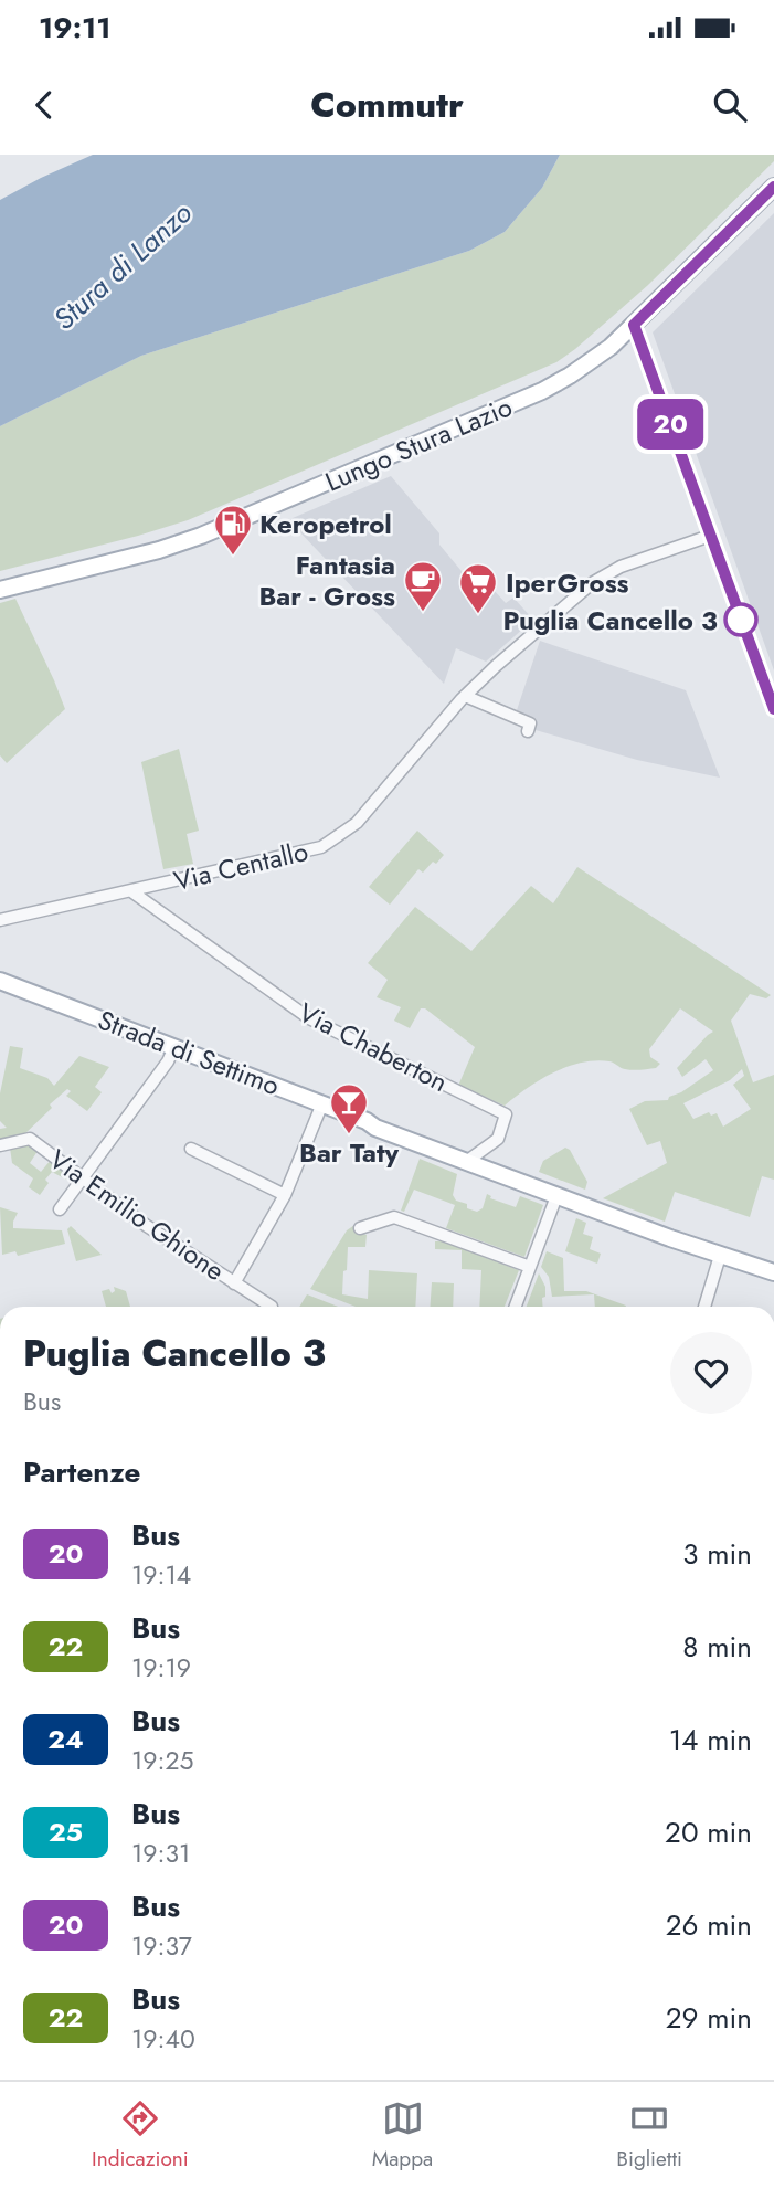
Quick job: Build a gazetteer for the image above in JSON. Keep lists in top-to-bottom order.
{
  "streets": {
    "main road": ["Lungo Stura Lazio", "Strada di Settimo"],
    "street": ["Via Centallo", "Via Chaberton", "Via Emilio Ghione"]
  },
  "crossings": [
    ["Via Centallo", "Via Chaberton"],
    ["Via Chaberton", "Strada di Settimo"]
  ],
  "water": ["Stura di Lanzo"],
  "places": {
    "fuel station": ["Keropetrol"],
    "cafe": ["Fantasia Bar - Gross"],
    "supermarket": ["IperGross"],
    "other": ["Puglia Cancello 3"],
    "bar": ["Bar Taty"]
  },
  "lines": ["bus line 20"],
  "page": {
    "status": "19:11",
    "header": "Commutr",
    "on_map": "20",
    "heading": [
      ["Puglia Cancello 3", "Bus"],
      "Partenze"
    ],
    "list": [
      {
        "mark": "20",
        "name": "Bus",
        "note": "19:14",
        "value": "3 min"
      },
      {
        "mark": "22",
        "name": "Bus",
        "note": "19:19",
        "value": "8 min"
      },
      {
        "mark": "24",
        "name": "Bus",
        "note": "19:25",
        "value": "14 min"
      },
      {
        "mark": "25",
        "name": "Bus",
        "note": "19:31",
        "value": "20 min"
      },
      {
        "mark": "20",
        "name": "Bus",
        "note": "19:37",
        "value": "26 min"
      },
      {
        "mark": "22",
        "name": "Bus",
        "note": "19:40",
        "value": "29 min"
      }
    ],
    "tabs": ["Indicazioni", "Mappa", "Biglietti"]
  }
}
